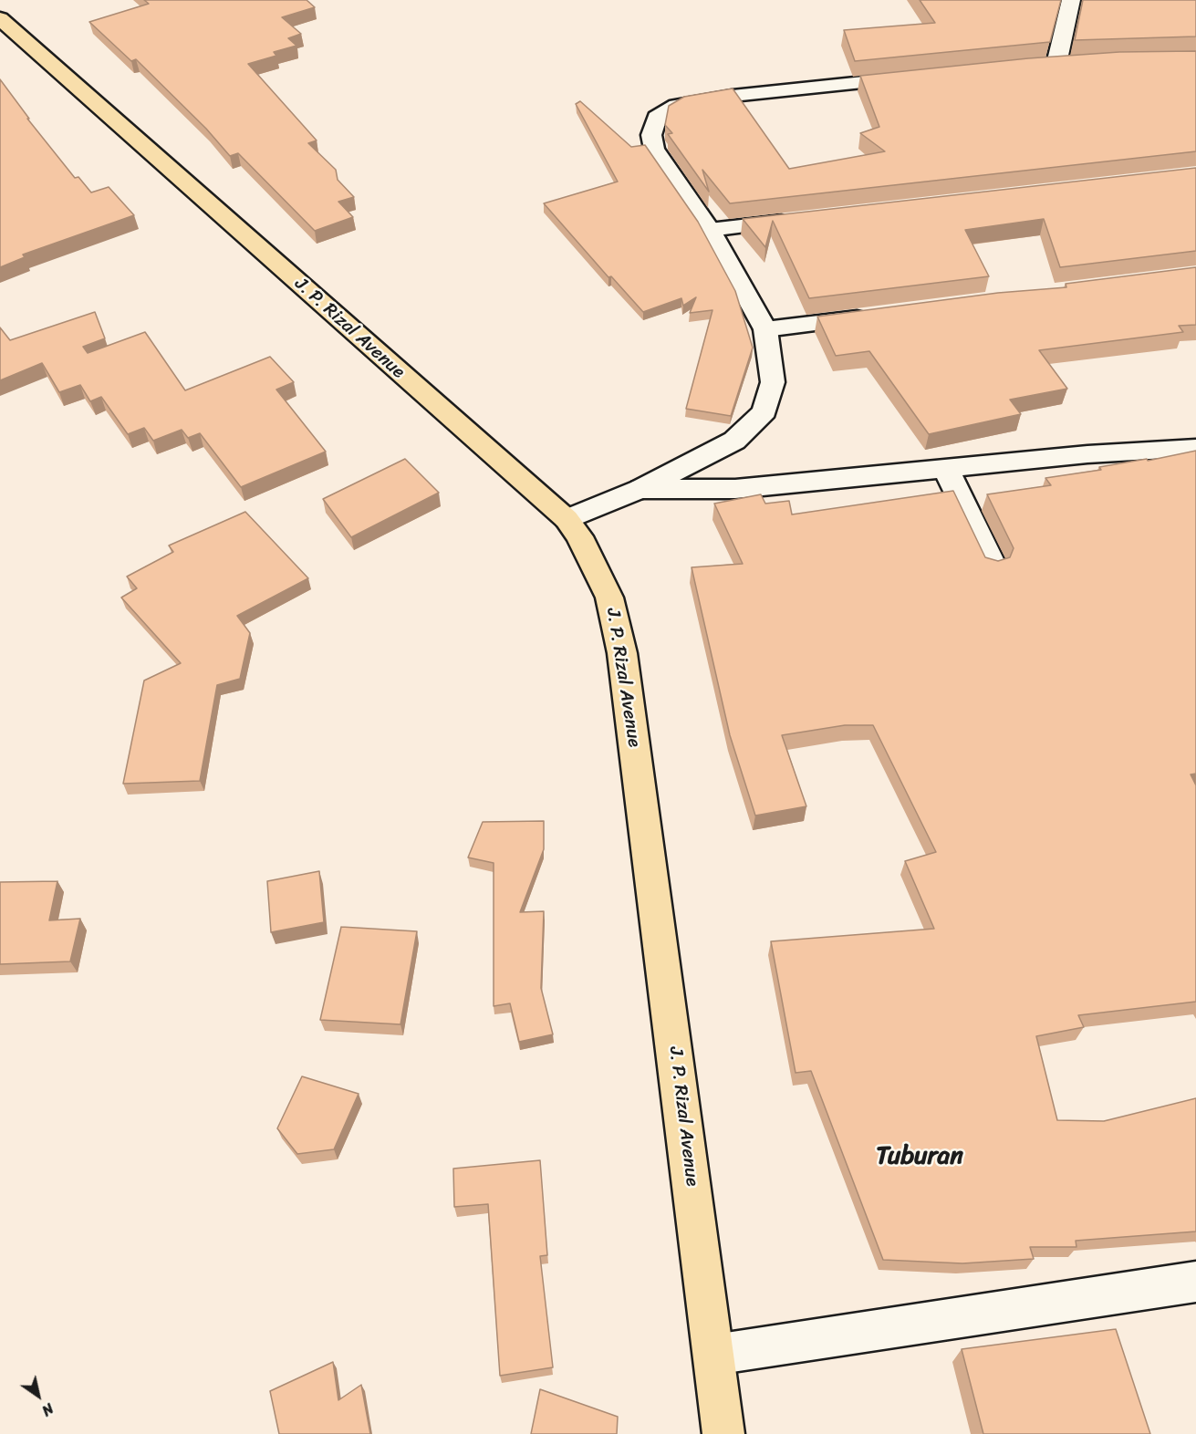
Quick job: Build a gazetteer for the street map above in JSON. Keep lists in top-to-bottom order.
{
  "streets": {
    "main road": ["J. P. Rizal Avenue"]
  },
  "districts": ["Tuburan"],
  "north": "bottom right"
}
